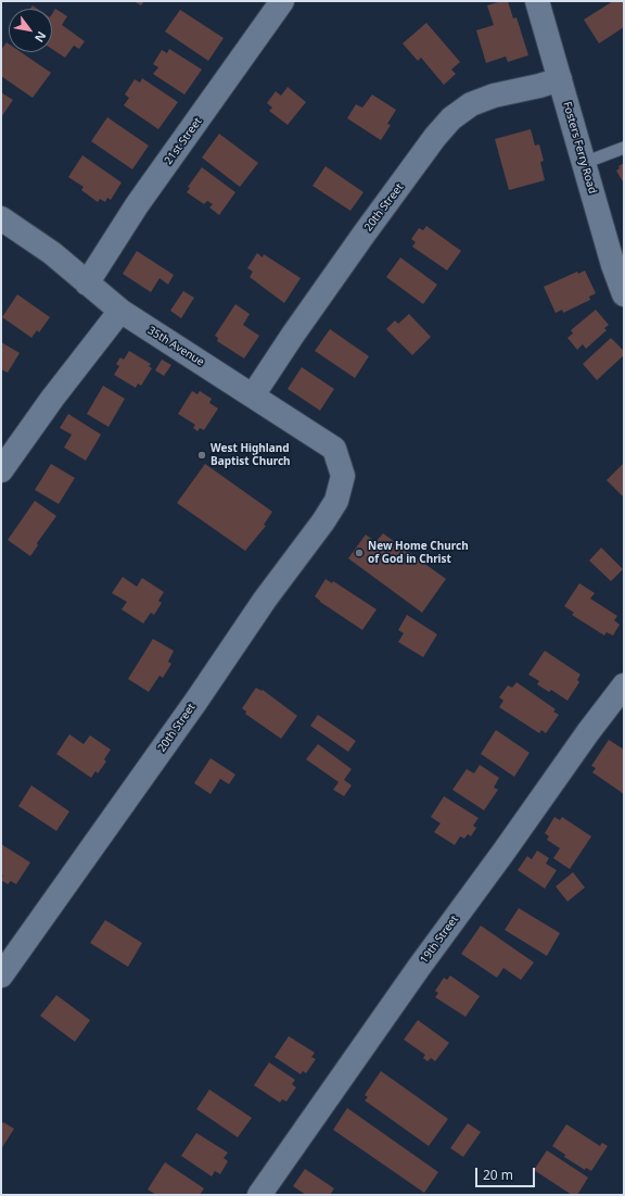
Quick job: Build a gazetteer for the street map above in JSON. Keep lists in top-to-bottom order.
{
  "streets": {
    "street": [
      "21st Street",
      "Fosters Ferry Road",
      "20th Street",
      "35th Avenue",
      "19th Street"
    ]
  },
  "crossings": [
    ["21st Street", "35th Avenue"],
    ["Fosters Ferry Road", "20th Street"],
    ["20th Street", "35th Avenue"]
  ],
  "places": ["West Highland Baptist Church", "New Home Church of God in Christ"],
  "scale_bar": "20 m",
  "north": "bottom right"
}
